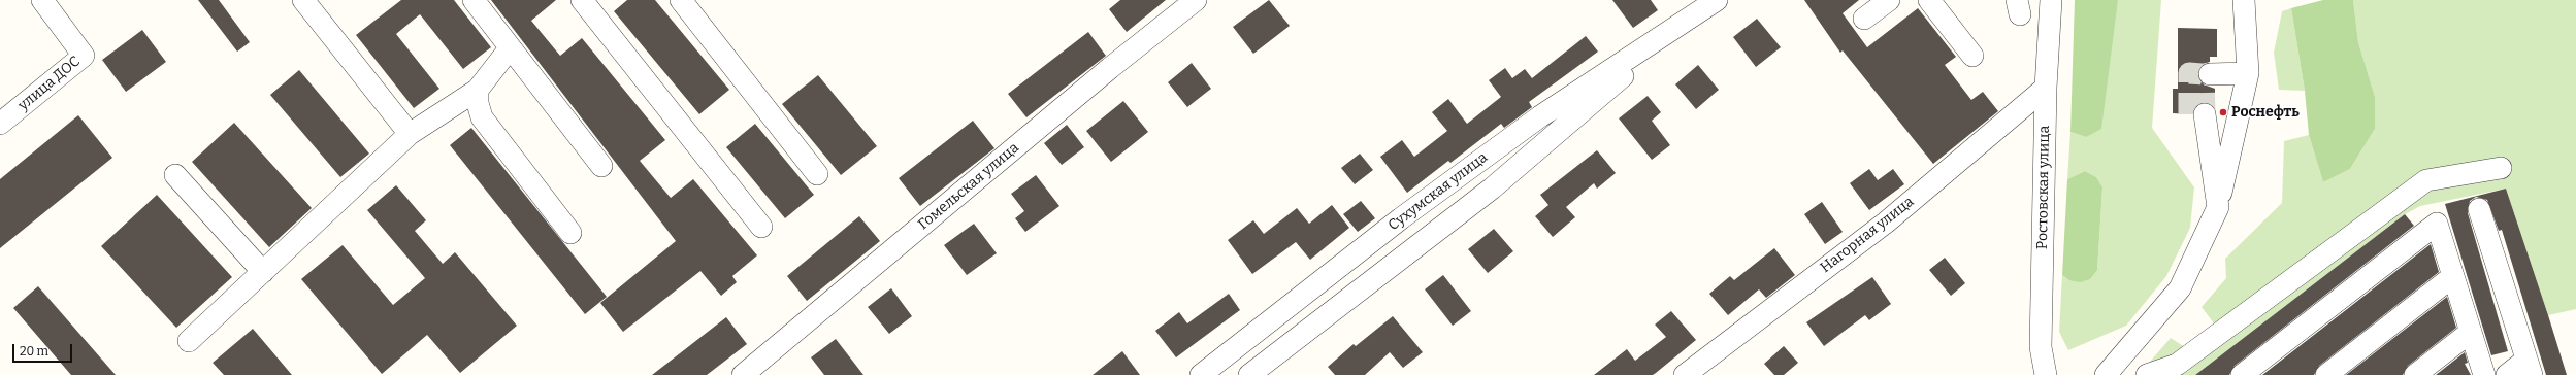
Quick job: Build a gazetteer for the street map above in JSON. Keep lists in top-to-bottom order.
{
  "streets": {
    "street": [
      "улица ДОС",
      "Гомельская улица",
      "Ростовская улица",
      "Сухумская улица",
      "Нагорная улица"
    ]
  },
  "crossings": [
    ["Ростовская улица", "Нагорная улица"]
  ],
  "places": ["Роснефть"],
  "scale_bar": "20 m"
}
